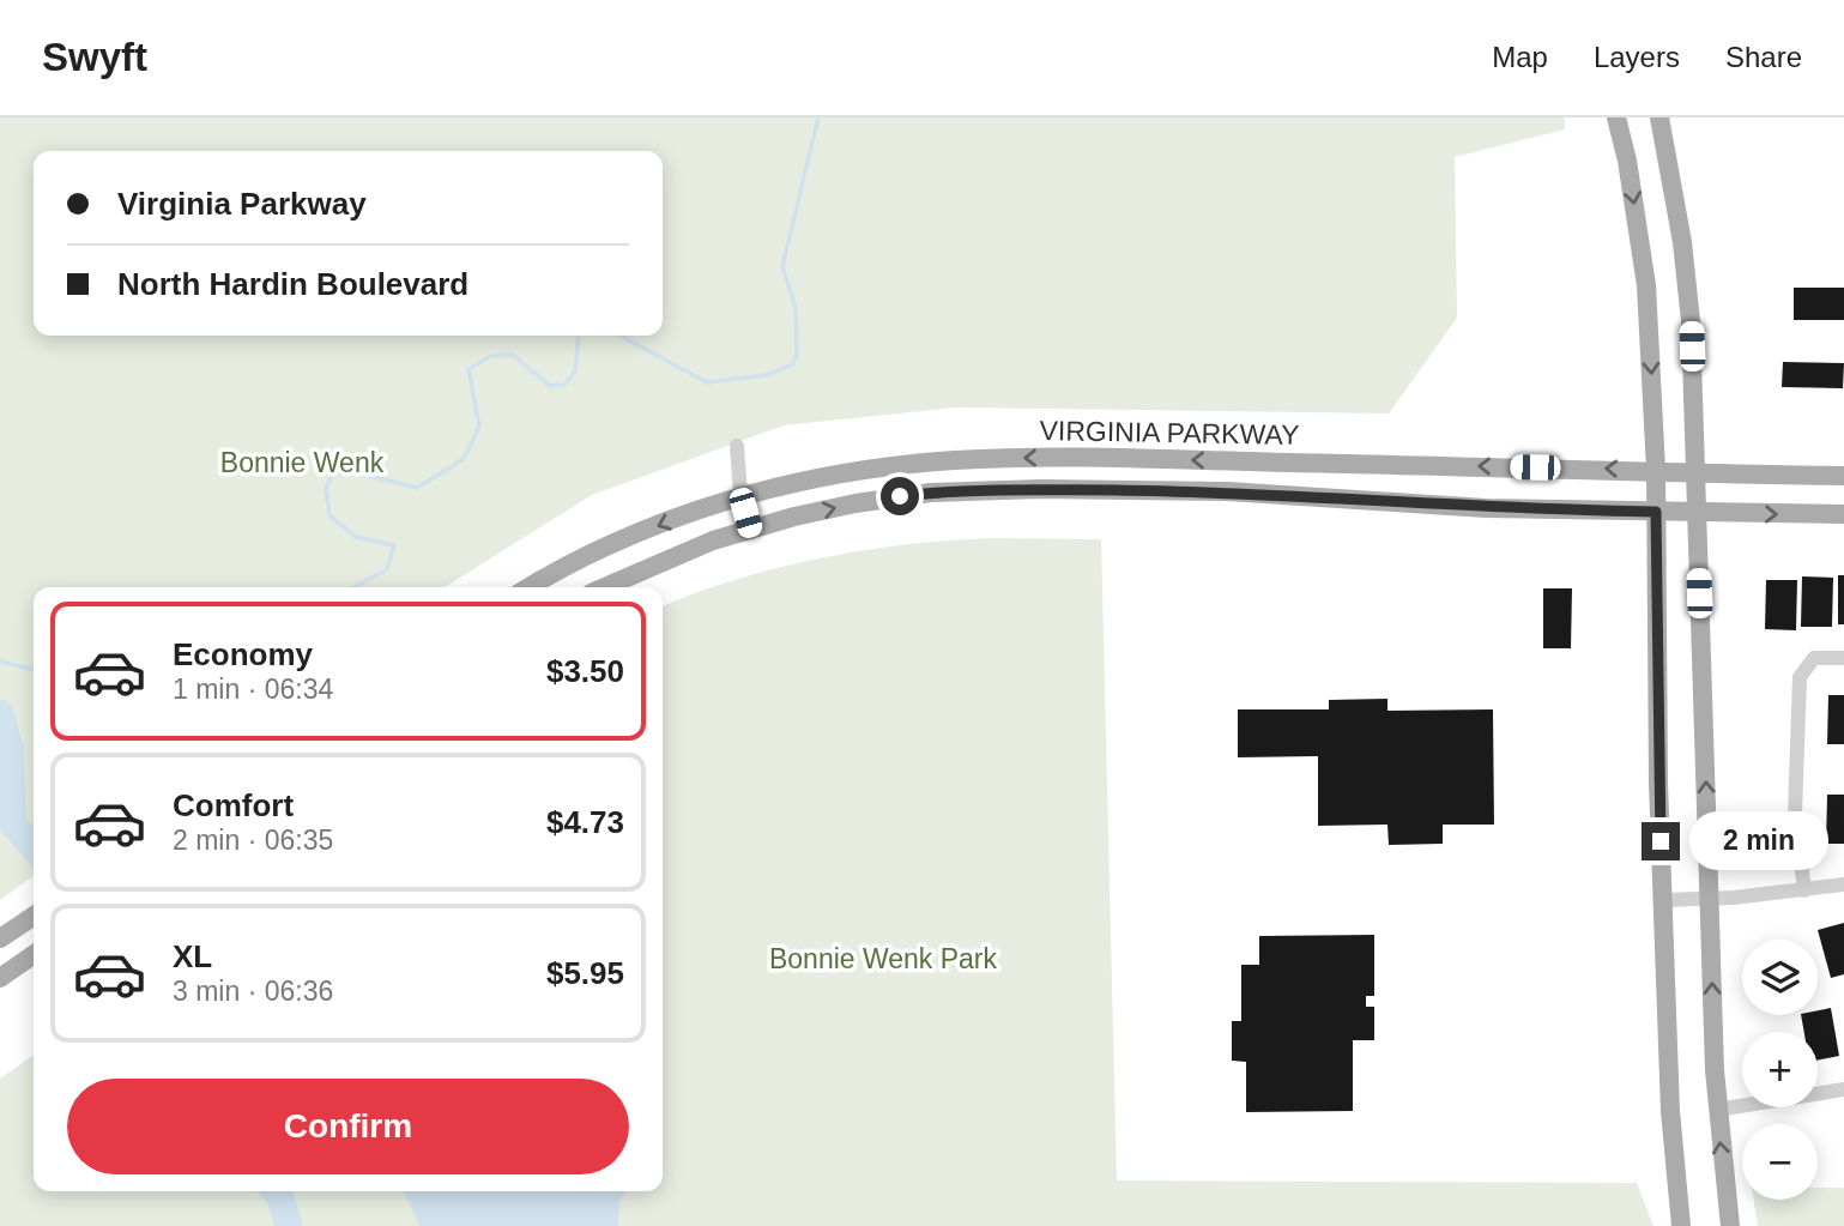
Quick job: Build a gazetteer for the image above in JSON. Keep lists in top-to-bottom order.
{
  "streets": {
    "main road": ["VIRGINIA PARKWAY"]
  },
  "parks": ["Bonnie Wenk", "Bonnie Wenk Park"],
  "page": {
    "header": "Swyft",
    "nav": ["Map", "Layers", "Share"],
    "banner": ["Virginia Parkway", "North Hardin Boulevard"],
    "list": [
      {
        "name": "Economy",
        "note": "1 min · 06:34",
        "value": "$3.50"
      },
      {
        "name": "Comfort",
        "note": "2 min · 06:35",
        "value": "$4.73"
      },
      {
        "name": "XL",
        "note": "3 min · 06:36",
        "value": "$5.95"
      }
    ],
    "bubble": "2 min",
    "map_buttons": ["+", "−"],
    "buttons": "Confirm"
  }
}
